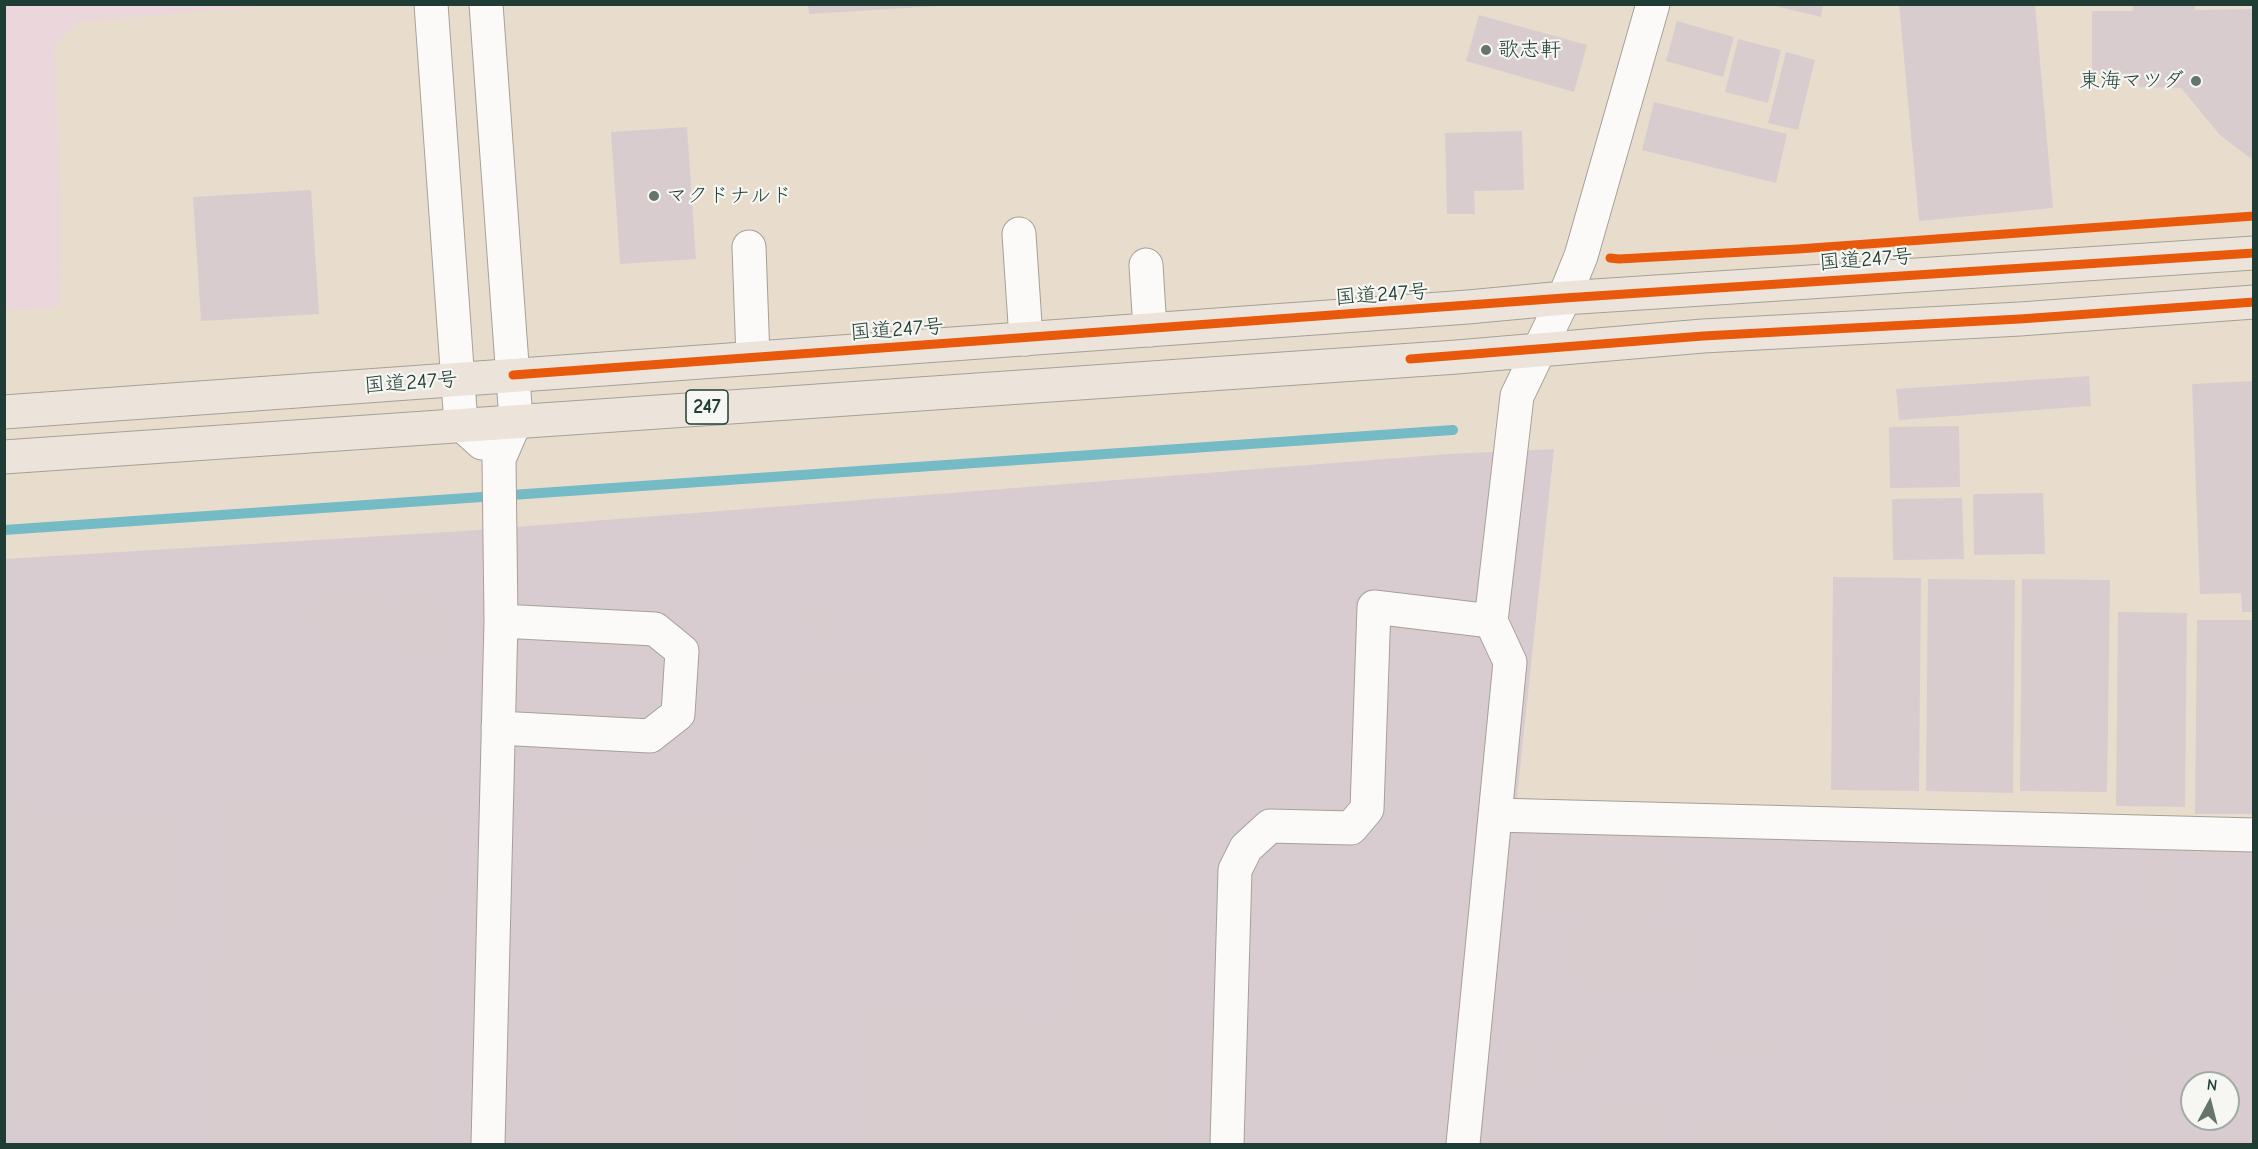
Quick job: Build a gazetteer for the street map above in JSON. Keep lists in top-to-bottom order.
{
  "streets": {
    "highway": ["国道247号", "247"]
  },
  "places": ["歌志軒", "東海マツダ", "マクドナルド"],
  "north": "top"
}
